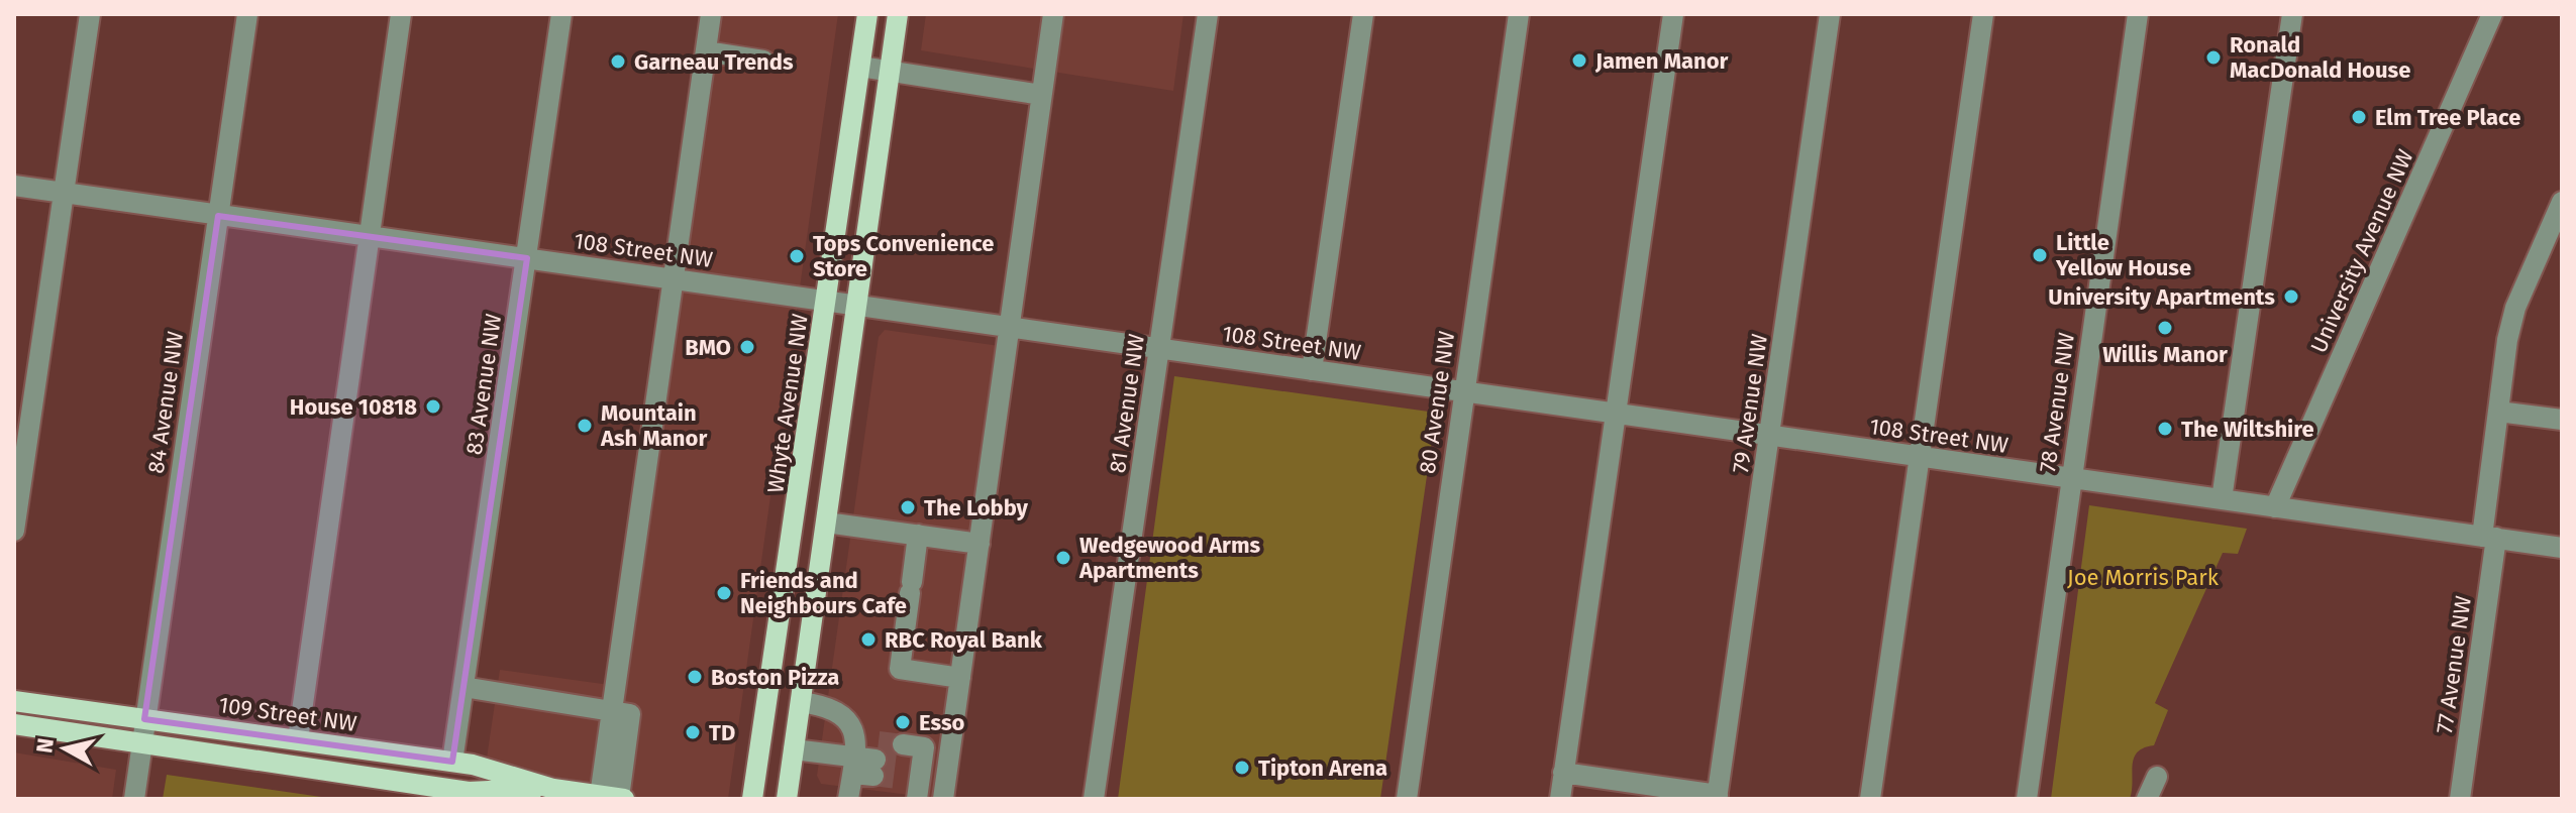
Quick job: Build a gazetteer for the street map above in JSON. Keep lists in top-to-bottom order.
{
  "streets": {
    "main road": ["Whyte Avenue NW", "109 Street NW"],
    "street": [
      "108 Street NW",
      "University Avenue NW",
      "83 Avenue NW",
      "84 Avenue NW",
      "80 Avenue NW",
      "78 Avenue NW",
      "81 Avenue NW",
      "79 Avenue NW",
      "77 Avenue NW"
    ]
  },
  "crossings": [
    ["108 Street NW", "University Avenue NW"],
    ["108 Street NW", "83 Avenue NW"],
    ["108 Street NW", "84 Avenue NW"],
    ["108 Street NW", "80 Avenue NW"],
    ["108 Street NW", "78 Avenue NW"],
    ["108 Street NW", "Whyte Avenue NW"],
    ["108 Street NW", "81 Avenue NW"],
    ["108 Street NW", "79 Avenue NW"],
    ["108 Street NW", "77 Avenue NW"],
    ["83 Avenue NW", "109 Street NW"],
    ["84 Avenue NW", "109 Street NW"]
  ],
  "parks": ["Joe Morris Park"],
  "places": [
    "Ronald MacDonald House",
    "Jamen Manor",
    "Garneau Trends",
    "Elm Tree Place",
    "Little Yellow House",
    "Tops Convenience Store",
    "University Apartments",
    "Willis Manor",
    "BMO",
    "House 10818",
    "Mountain Ash Manor",
    "The Wiltshire",
    "The Lobby",
    "Wedgewood Arms Apartments",
    "Friends and Neighbours Cafe",
    "RBC Royal Bank",
    "Boston Pizza",
    "Esso",
    "TD",
    "Tipton Arena"
  ],
  "north": "left"
}
